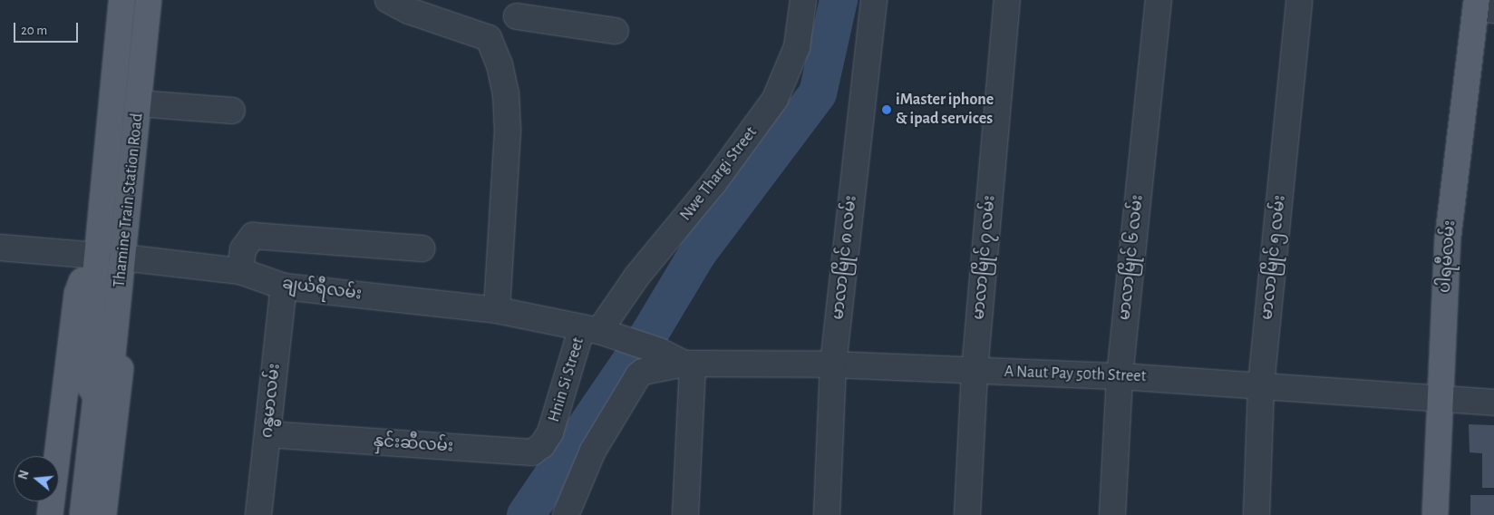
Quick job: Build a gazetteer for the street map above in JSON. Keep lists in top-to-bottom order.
{
  "streets": {
    "main road": ["Thamine Train Station Road", "ပါရမီလမ်း"],
    "street": [
      "Nwe Thargi Street",
      "မာလာမြိုင် ၈ လမ်း",
      "မာလာမြိုင် ၇ လမ်း",
      "မာလာမြိုင် ၆ လမ်း",
      "မာလာမြိုင် ၅ လမ်း",
      "ချယ်ရီလမ်း",
      "A Naut Pay 50th Street",
      "Hnin Si Street",
      "ဂန္ဓမာလမ်း",
      "နှင်းဆီလမ်း"
    ]
  },
  "crossings": [
    ["Nwe Thargi Street", "ချယ်ရီလမ်း"],
    ["Nwe Thargi Street", "Hnin Si Street"],
    ["Thamine Train Station Road", "ချယ်ရီလမ်း"],
    ["ပါရမီလမ်း", "A Naut Pay 50th Street"],
    ["မာလာမြိုင် ၈ လမ်း", "A Naut Pay 50th Street"],
    ["မာလာမြိုင် ၇ လမ်း", "A Naut Pay 50th Street"],
    ["မာလာမြိုင် ၆ လမ်း", "A Naut Pay 50th Street"],
    ["မာလာမြိုင် ၅ လမ်း", "A Naut Pay 50th Street"],
    ["ချယ်ရီလမ်း", "A Naut Pay 50th Street"],
    ["ချယ်ရီလမ်း", "Hnin Si Street"],
    ["ချယ်ရီလမ်း", "ဂန္ဓမာလမ်း"],
    ["Hnin Si Street", "နှင်းဆီလမ်း"],
    ["ဂန္ဓမာလမ်း", "နှင်းဆီလမ်း"]
  ],
  "places": ["iMaster iphone & ipad services"],
  "scale_bar": "20 m",
  "north": "left"
}
